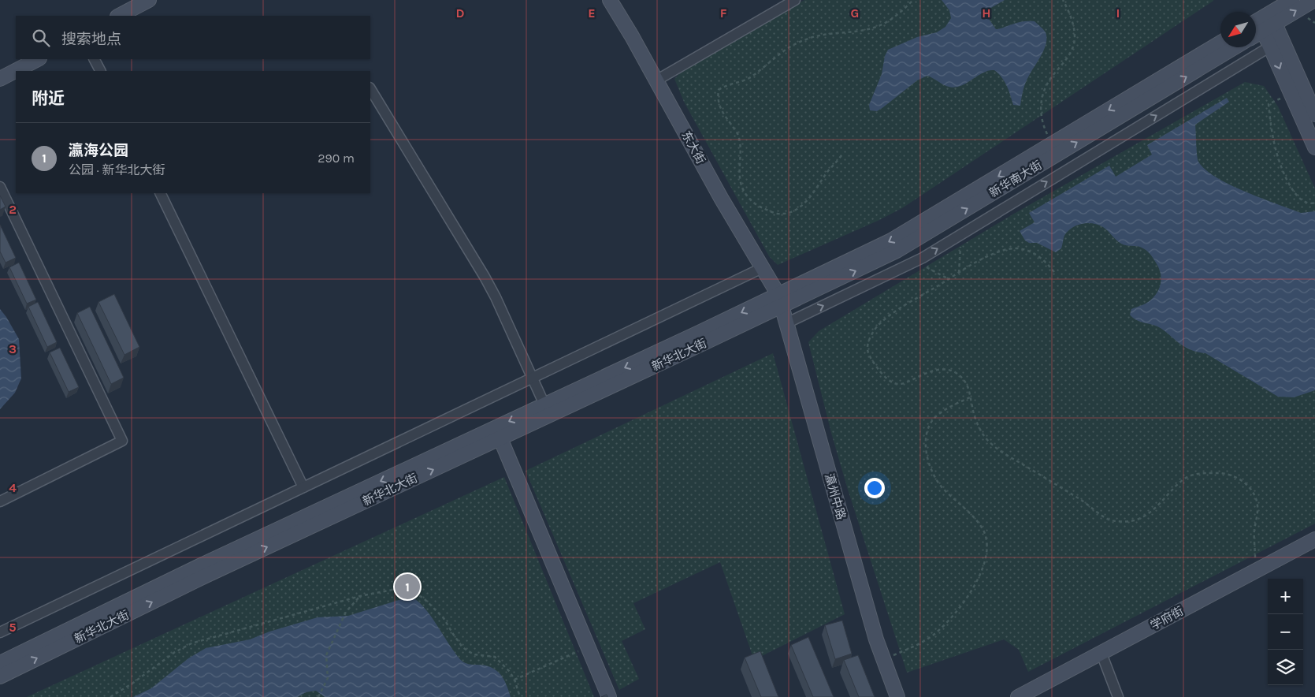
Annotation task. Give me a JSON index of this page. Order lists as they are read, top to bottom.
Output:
{
  "streets": {
    "main road": [
      "东大街",
      "新华南大街",
      "新华北大街",
      "瀛州中路",
      "学府街"
    ]
  },
  "crossings": [
    ["东大街", "新华南大街"],
    ["东大街", "新华北大街"],
    ["东大街", "瀛州中路"],
    ["新华南大街", "新华北大街"],
    ["新华南大街", "瀛州中路"],
    ["新华北大街", "瀛州中路"]
  ],
  "north": "bottom left",
  "page": {
    "search": "搜索地点",
    "heading": "附近",
    "list": [
      {
        "mark": "1",
        "name": "瀛海公园",
        "note": "公园 · 新华北大街",
        "value": "290 m"
      }
    ],
    "pins": "1",
    "map_buttons": ["+", "−"]
  },
  "grid": {
    "columns": [
      "D",
      "E",
      "F",
      "G",
      "H",
      "I"
    ],
    "rows": [
      "2",
      "3",
      "4",
      "5"
    ]
  }
}
